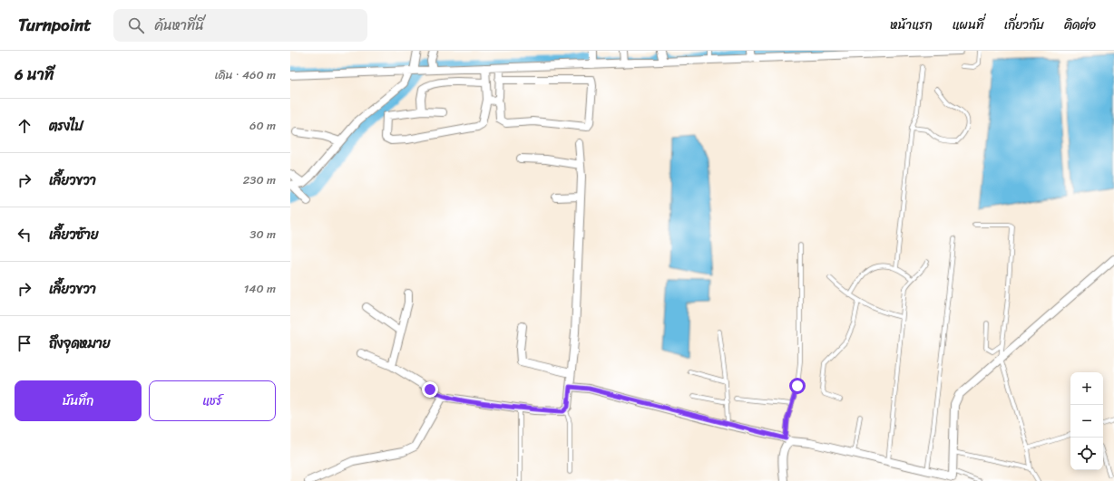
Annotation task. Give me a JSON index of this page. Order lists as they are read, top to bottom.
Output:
{
  "page": {
    "header": "Turnpoint",
    "search": "ค้นหาที่นี่",
    "nav": [
      "หน้าแรก",
      "แผนที่",
      "เกี่ยวกับ",
      "ติดต่อ"
    ],
    "heading": ["6 นาที", "เดิน · 460 m"],
    "list": [
      ["ตรงไป", "60 m"],
      ["เลี้ยวขวา", "230 m"],
      ["เลี้ยวซ้าย", "30 m"],
      ["เลี้ยวขวา", "140 m"],
      "ถึงจุดหมาย"
    ],
    "buttons": ["บันทึก", "แชร์"],
    "map_buttons": ["+", "−"]
  }
}
